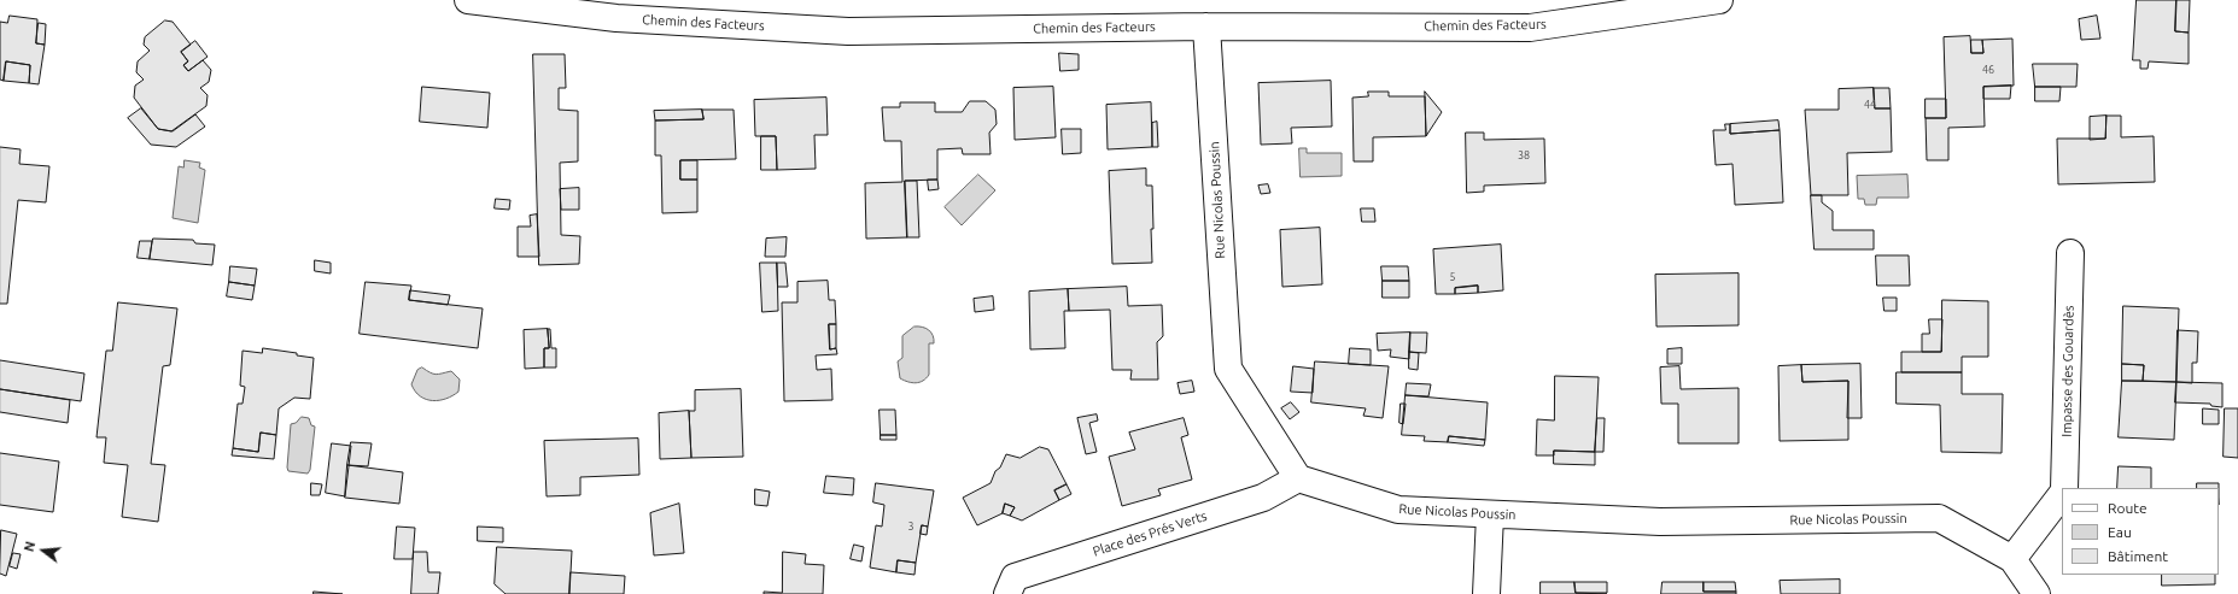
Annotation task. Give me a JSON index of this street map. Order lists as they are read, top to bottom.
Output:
{
  "streets": {
    "street": [
      "Chemin des Facteurs",
      "Rue Nicolas Poussin",
      "Impasse des Gouardès",
      "Place des Prés Verts"
    ]
  },
  "crossings": [
    ["Chemin des Facteurs", "Rue Nicolas Poussin"],
    ["Rue Nicolas Poussin", "Place des Prés Verts"]
  ],
  "house_numbers": [
    "46",
    "44",
    "38",
    "5",
    "3"
  ],
  "legend": ["Route", "Eau", "Bâtiment"],
  "north": "left"
}
